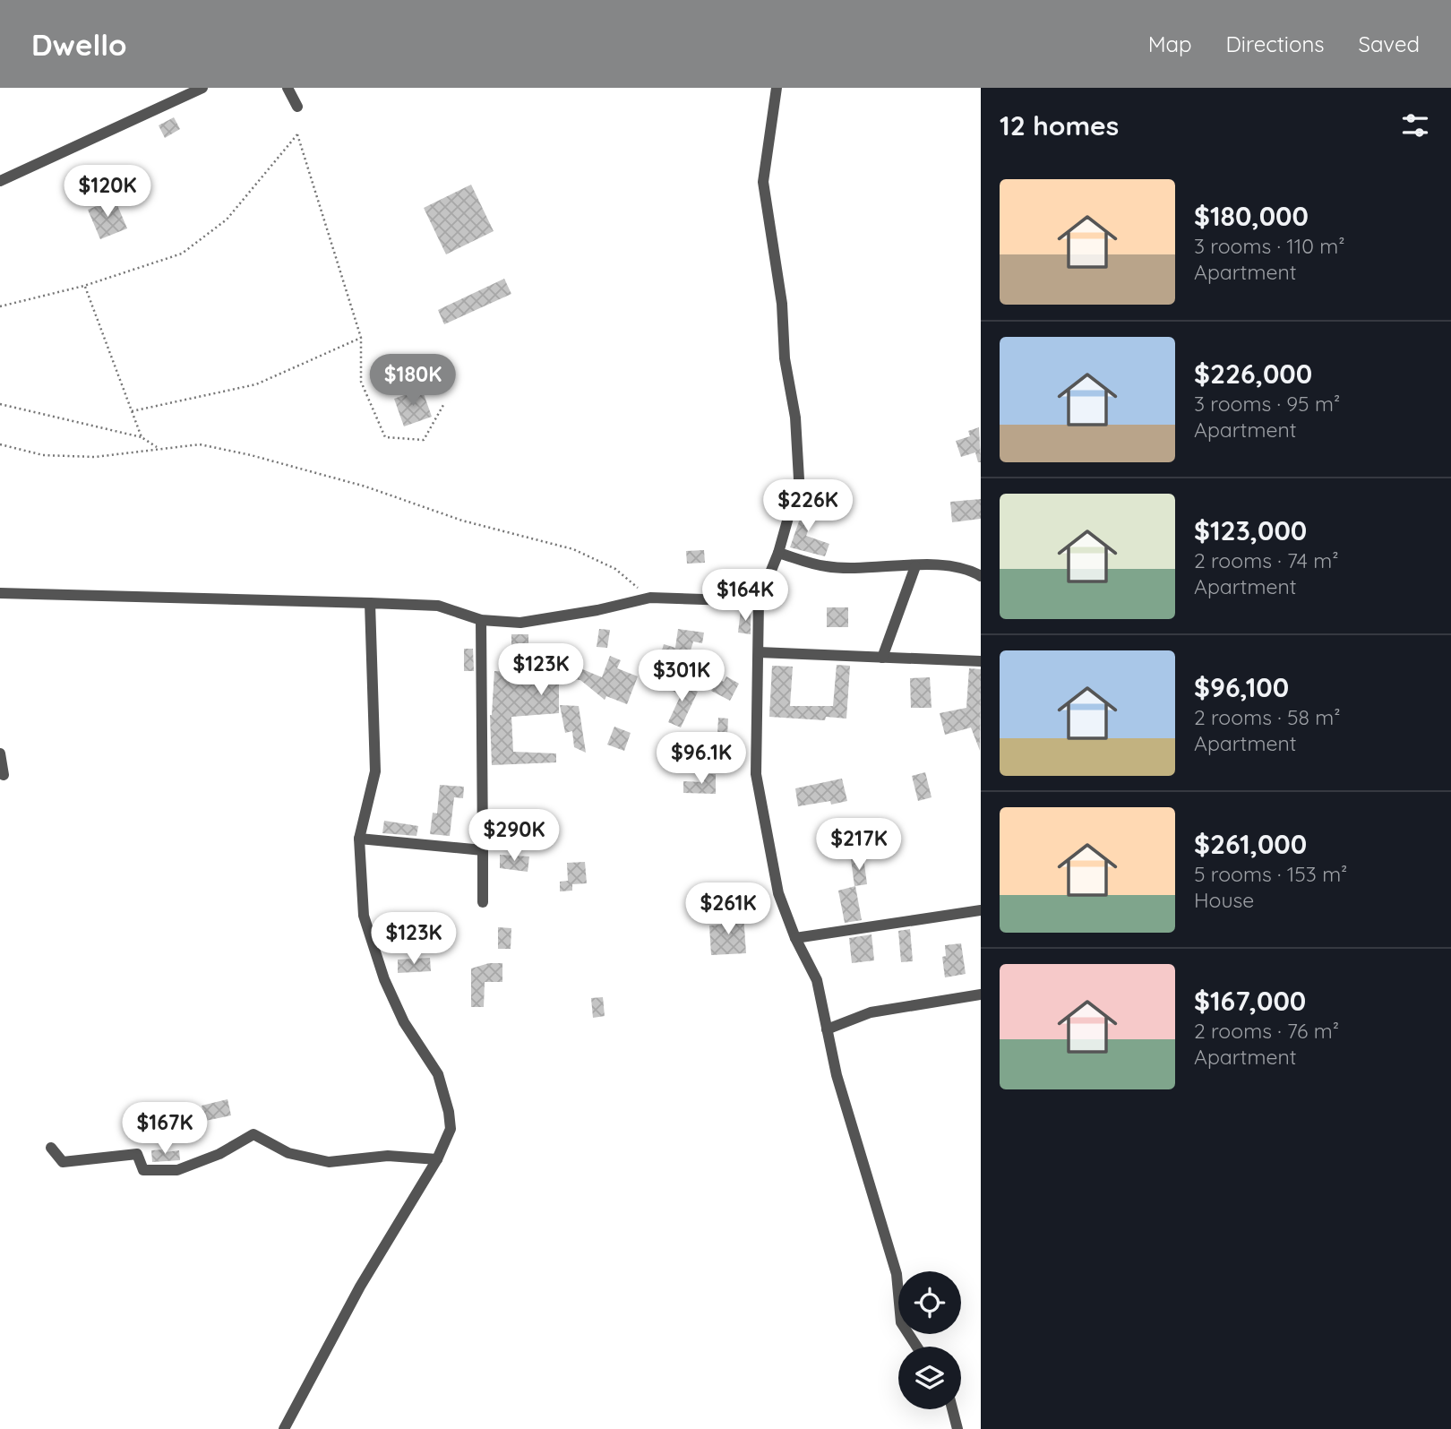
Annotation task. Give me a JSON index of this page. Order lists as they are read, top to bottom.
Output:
{
  "page": {
    "header": "Dwello",
    "nav": ["Map", "Directions", "Saved"],
    "heading": "12 homes",
    "list": [
      {
        "name": "$180,000",
        "note": "3 rooms · 110 m² · Apartment"
      },
      {
        "name": "$226,000",
        "note": "3 rooms · 95 m² · Apartment"
      },
      {
        "name": "$123,000",
        "note": "2 rooms · 74 m² · Apartment"
      },
      {
        "name": "$96,100",
        "note": "2 rooms · 58 m² · Apartment"
      },
      {
        "name": "$261,000",
        "note": "5 rooms · 153 m² · House"
      },
      {
        "name": "$167,000",
        "note": "2 rooms · 76 m² · Apartment"
      }
    ],
    "price": [
      "$120K",
      "$180K",
      "$226K",
      "$164K",
      "$123K",
      "$301K",
      "$96.1K",
      "$290K",
      "$217K",
      "$261K",
      "$123K",
      "$167K"
    ]
  }
}
